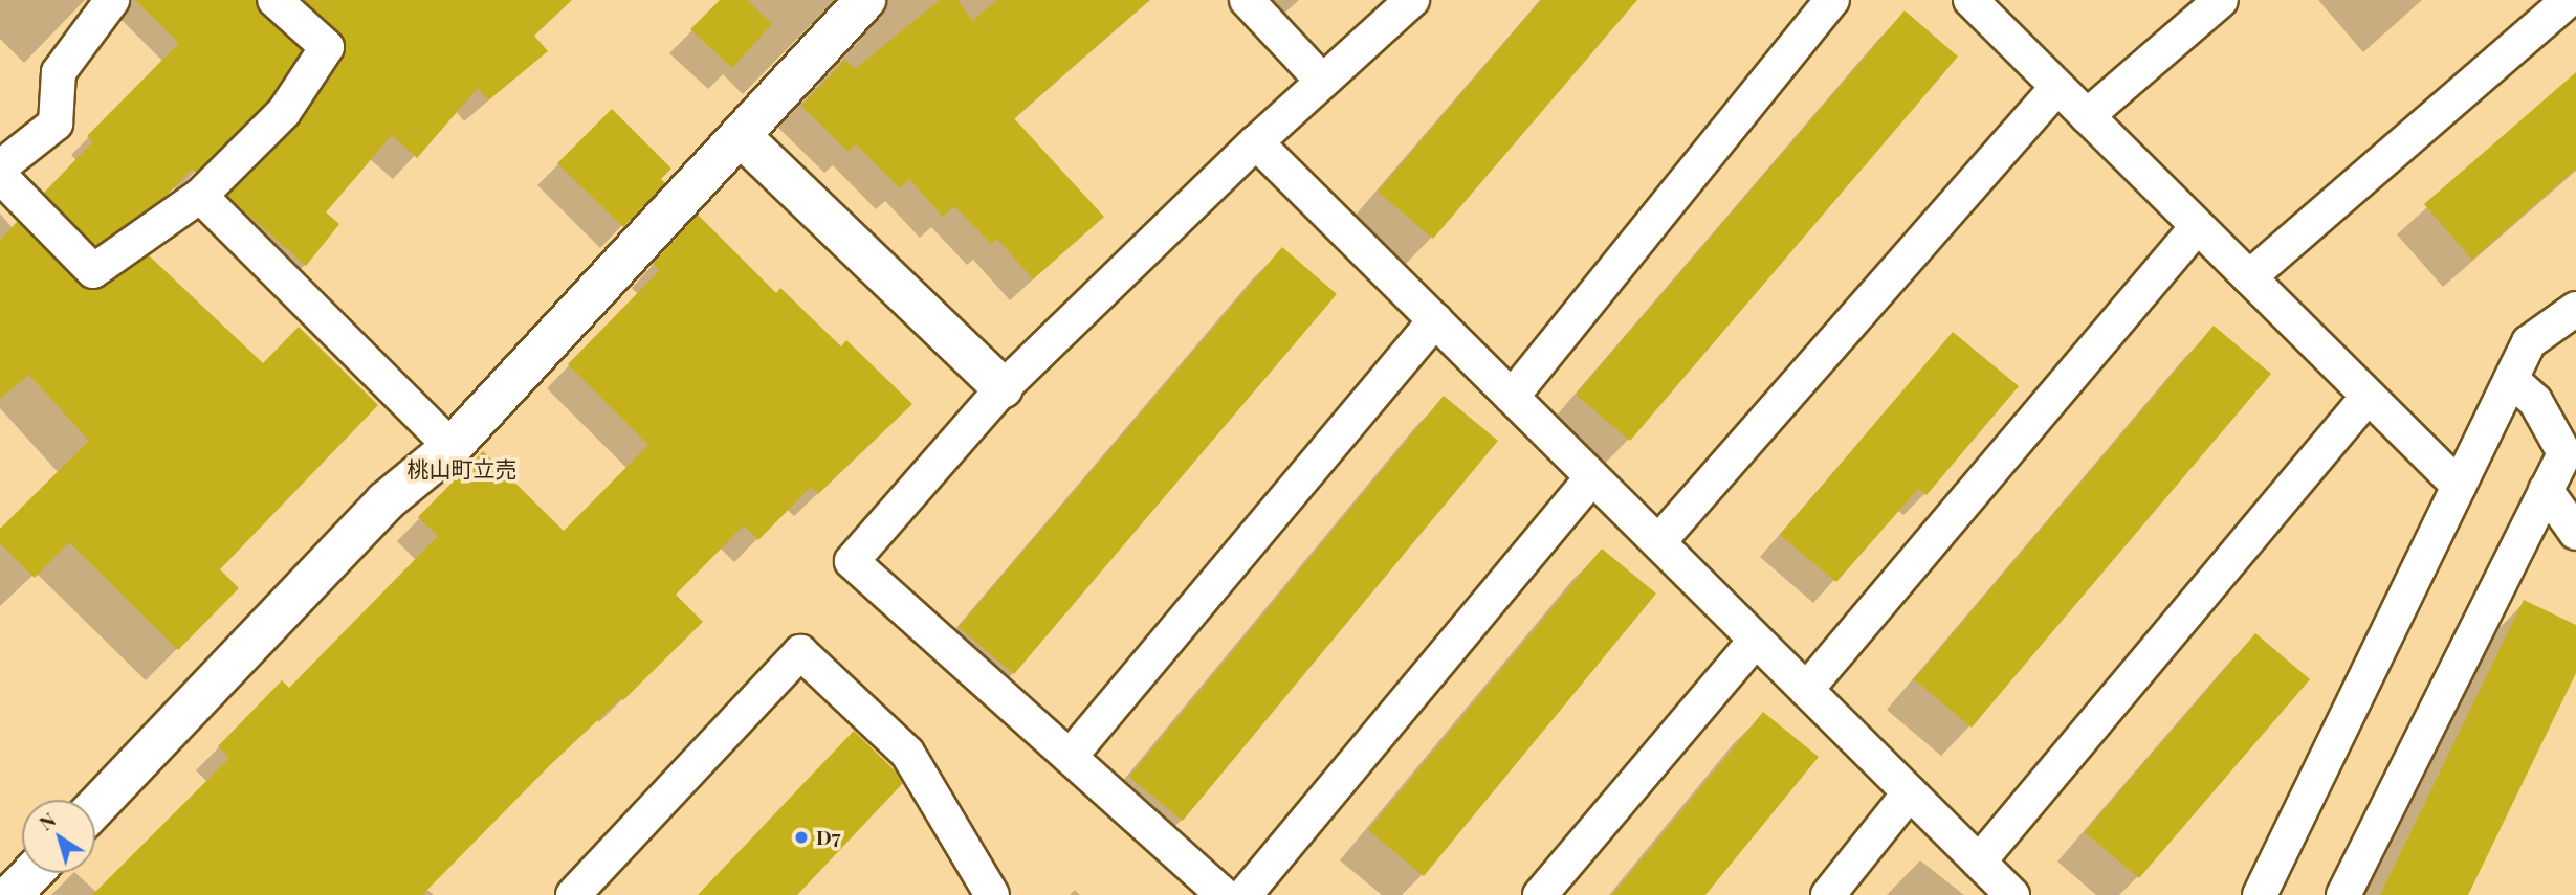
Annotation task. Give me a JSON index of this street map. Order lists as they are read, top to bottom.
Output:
{
  "districts": ["桃山町立売"],
  "places": ["D7"],
  "north": "top left"
}
